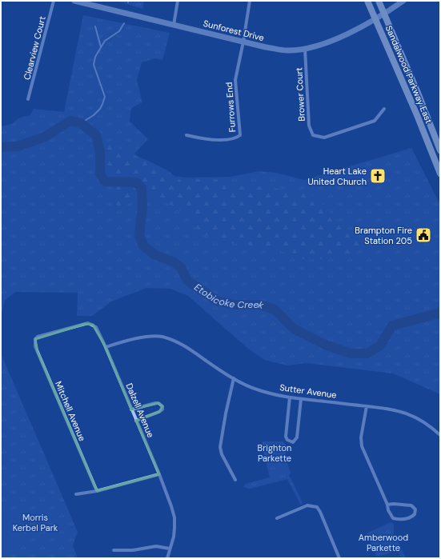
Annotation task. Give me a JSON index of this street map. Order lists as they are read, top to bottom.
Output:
{
  "streets": {
    "main road": ["Sandalwood Parkway East"],
    "street": [
      "Sunforest Drive",
      "Clearview Court",
      "Brower Court",
      "Furrows End",
      "Sutter Avenue",
      "Dalzell Avenue",
      "Mitchell Avenue"
    ]
  },
  "crossings": [
    ["Sunforest Drive", "Sandalwood Parkway East"],
    ["Sunforest Drive", "Brower Court"],
    ["Sunforest Drive", "Furrows End"],
    ["Sutter Avenue", "Dalzell Avenue"],
    ["Dalzell Avenue", "Mitchell Avenue"]
  ],
  "water": ["Etobicoke Creek"],
  "parks": ["Brighton Parkette", "Morris Kerbel Park", "Amberwood Parkette"],
  "places": {
    "church": ["Heart Lake United Church"],
    "public building": ["Brampton Fire Station 205"]
  }
}
